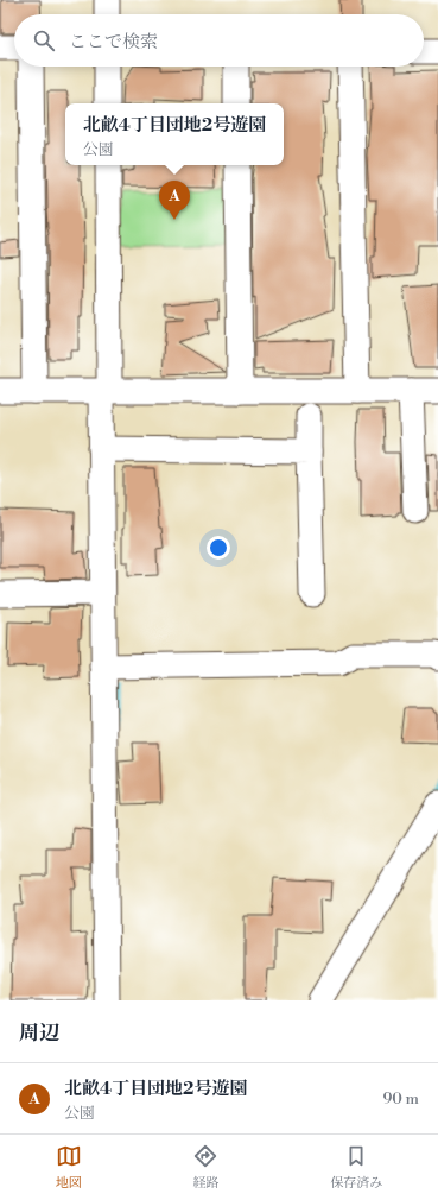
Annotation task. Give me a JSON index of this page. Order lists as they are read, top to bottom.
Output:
{
  "page": {
    "search": "ここで検索",
    "popup": ["北畝4丁目団地2号遊園", "公園"],
    "pins": "A",
    "heading": "周辺",
    "list": [
      {
        "mark": "A",
        "name": "北畝4丁目団地2号遊園",
        "note": "公園",
        "value": "90 m"
      }
    ],
    "nav": ["地図", "経路", "保存済み"]
  }
}
